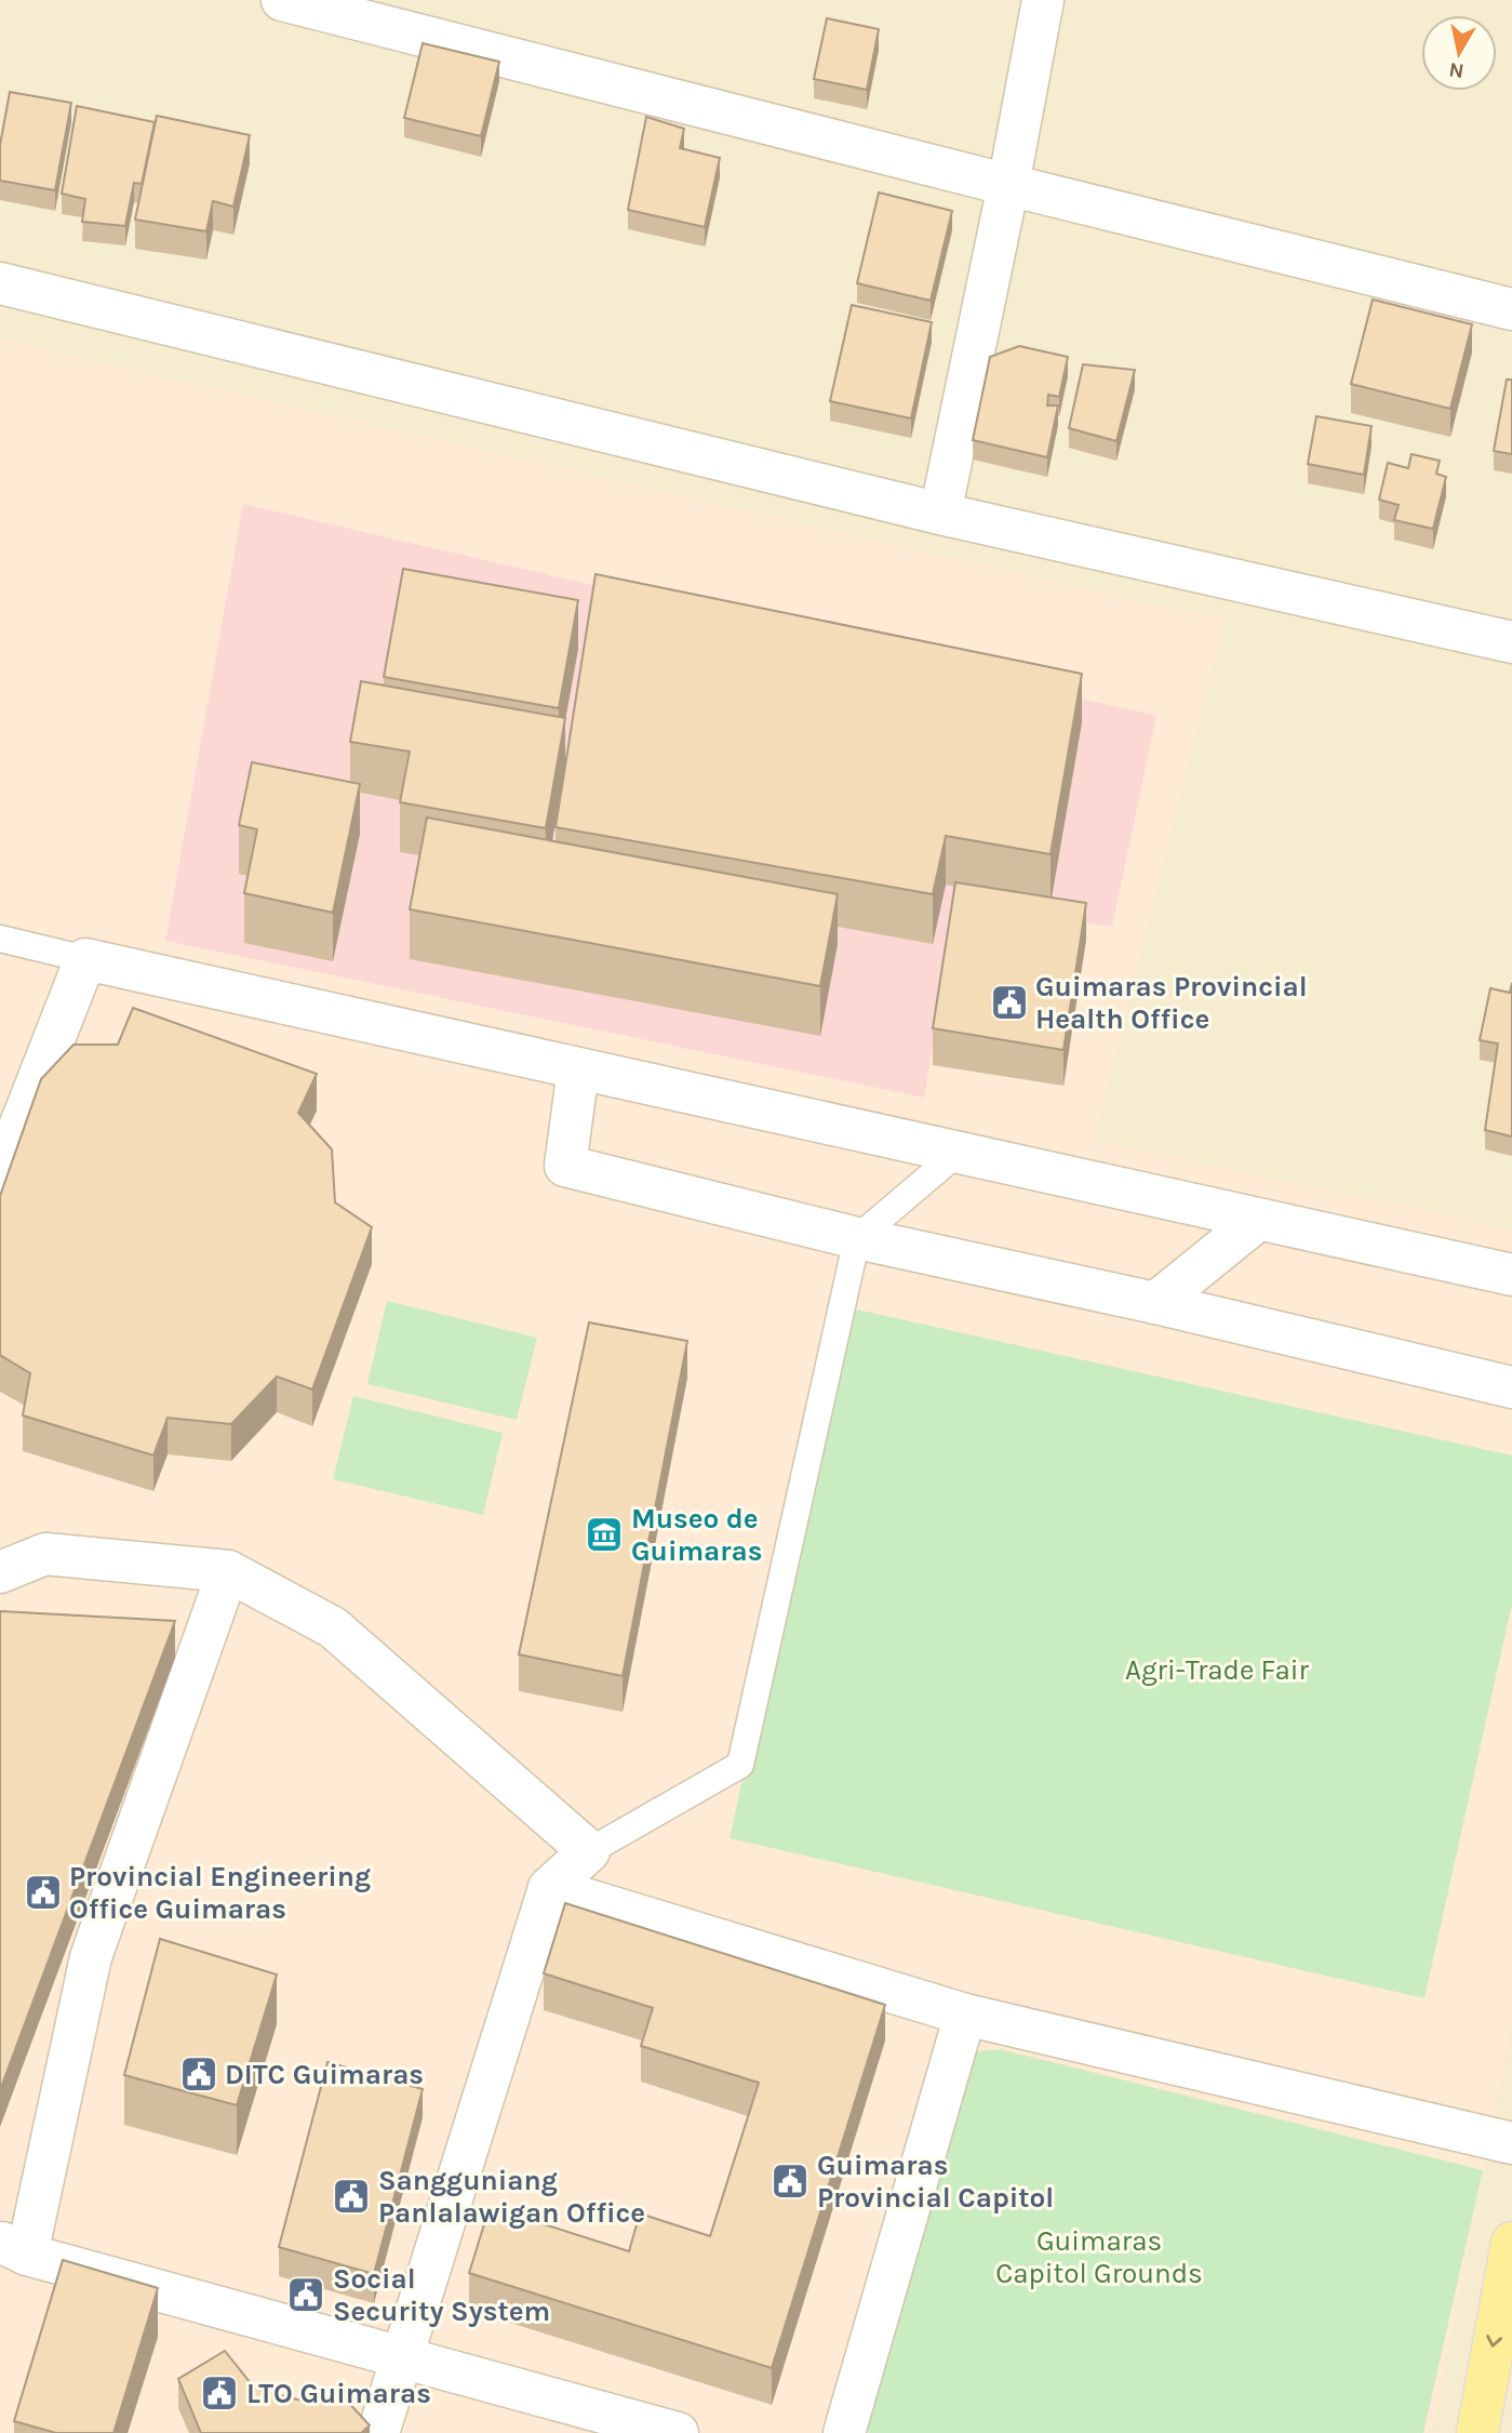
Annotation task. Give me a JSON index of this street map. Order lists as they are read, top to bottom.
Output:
{
  "parks": ["Agri-Trade Fair", "Guimaras Capitol Grounds"],
  "places": {
    "public building": [
      "Guimaras Provincial Health Office",
      "Provincial Engineering Office Guimaras",
      "DITC Guimaras",
      "Guimaras Provincial Capitol",
      "Sangguniang Panlalawigan Office",
      "Social Security System",
      "LTO Guimaras"
    ],
    "museum": ["Museo de Guimaras"]
  },
  "north": "bottom"
}
